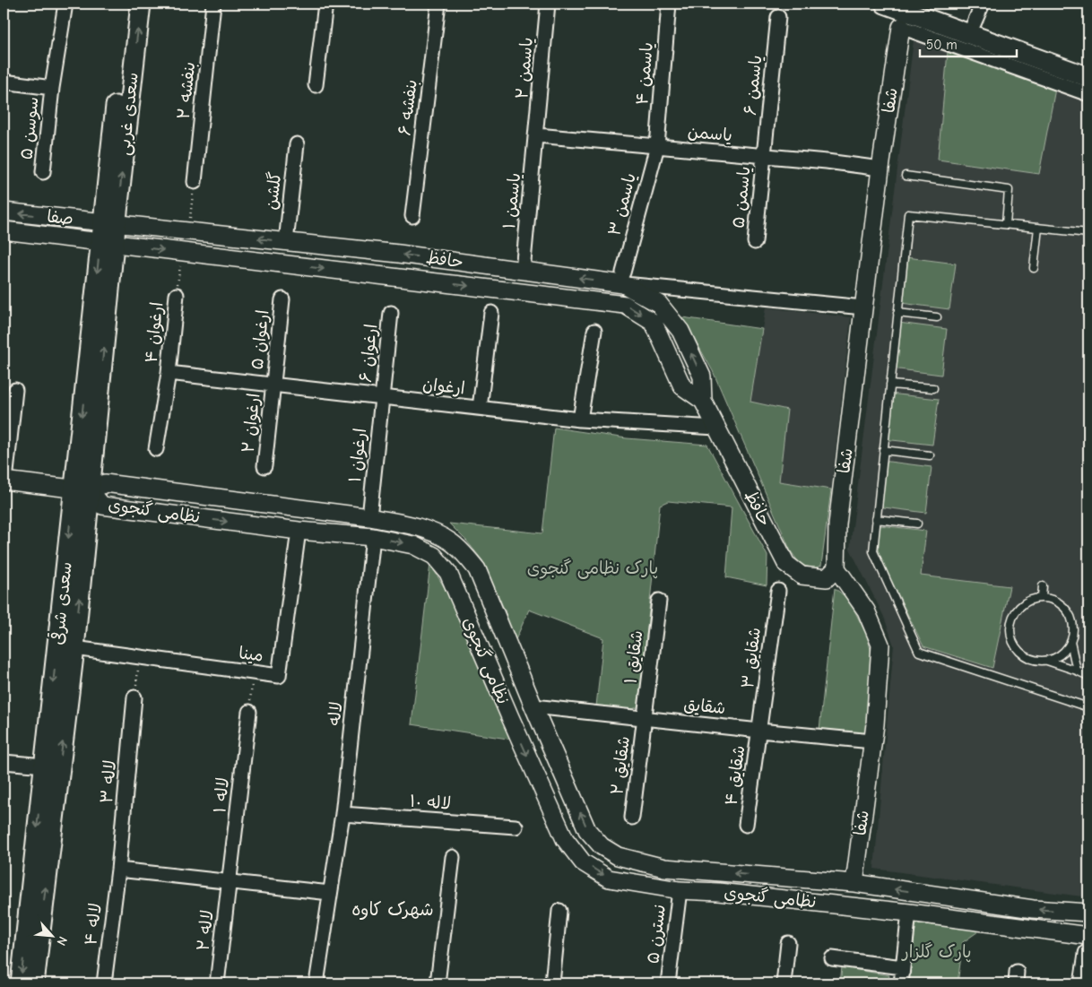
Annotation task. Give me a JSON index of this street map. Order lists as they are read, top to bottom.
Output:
{
  "streets": {
    "main road": ["سعدی غربی", "سعدی شرقی"],
    "street": [
      "یاسمن ۲",
      "یاسمن ۴",
      "یاسمن ۶",
      "بنفشه ۲",
      "شفا",
      "بنفشه ۶",
      "سوسن ۵",
      "یاسمن",
      "گلشن",
      "یاسمن ۵",
      "یاسمن ۱",
      "یاسمن ۳",
      "صفا",
      "حافظ",
      "ارغوان ۴",
      "ارغوان ۵",
      "ارغوان ۶",
      "ارغوان",
      "ارغوان ۲",
      "ارغوان ۱",
      "نظامی گنجوی",
      "مینا",
      "شقایق ۱",
      "شقایق ۳",
      "شقایق",
      "لاله",
      "شقایق ۲",
      "شقایق ۴",
      "لاله ۳",
      "لاله ۱",
      "لاله ۱۰",
      "لاله ۴",
      "لاله ۲",
      "نسترن ۵"
    ]
  },
  "crossings": [
    ["یاسمن ۲", "یاسمن"],
    ["یاسمن ۲", "یاسمن ۱"],
    ["یاسمن ۴", "یاسمن"],
    ["یاسمن ۴", "یاسمن ۳"],
    ["یاسمن ۶", "یاسمن"],
    ["یاسمن ۶", "یاسمن ۵"],
    ["شفا", "یاسمن"],
    ["شفا", "حافظ"],
    ["شفا", "نظامی گنجوی"],
    ["شفا", "شقایق"],
    ["سعدی غربی", "صفا"],
    ["سعدی غربی", "حافظ"],
    ["سعدی غربی", "سعدی شرقی"],
    ["یاسمن", "یاسمن ۵"],
    ["یاسمن", "یاسمن ۱"],
    ["یاسمن", "یاسمن ۳"],
    ["گلشن", "حافظ"],
    ["یاسمن ۱", "حافظ"],
    ["یاسمن ۳", "حافظ"],
    ["صفا", "حافظ"],
    ["صفا", "سعدی شرقی"],
    ["حافظ", "ارغوان"],
    ["حافظ", "سعدی شرقی"],
    ["ارغوان ۴", "ارغوان"],
    ["ارغوان ۵", "ارغوان"],
    ["ارغوان ۵", "ارغوان ۲"],
    ["ارغوان ۶", "ارغوان"],
    ["ارغوان ۶", "ارغوان ۱"],
    ["ارغوان", "ارغوان ۲"],
    ["ارغوان", "ارغوان ۱"],
    ["ارغوان ۱", "نظامی گنجوی"],
    ["نظامی گنجوی", "سعدی شرقی"],
    ["نظامی گنجوی", "مینا"],
    ["نظامی گنجوی", "شقایق"],
    ["نظامی گنجوی", "لاله"],
    ["نظامی گنجوی", "نسترن ۵"],
    ["سعدی شرقی", "مینا"],
    ["شقایق ۱", "شقایق"],
    ["شقایق ۱", "شقایق ۲"],
    ["شقایق ۳", "شقایق"],
    ["شقایق ۳", "شقایق ۴"],
    ["شقایق", "شقایق ۲"],
    ["شقایق", "شقایق ۴"],
    ["لاله", "لاله ۱۰"],
    ["لاله ۳", "لاله ۴"],
    ["لاله ۱", "لاله ۲"]
  ],
  "districts": ["شهرک کاوه"],
  "parks": ["پارک نظامی گنجوی", "پارک گلزار"],
  "scale_bar": "50 m",
  "north": "bottom right"
}
